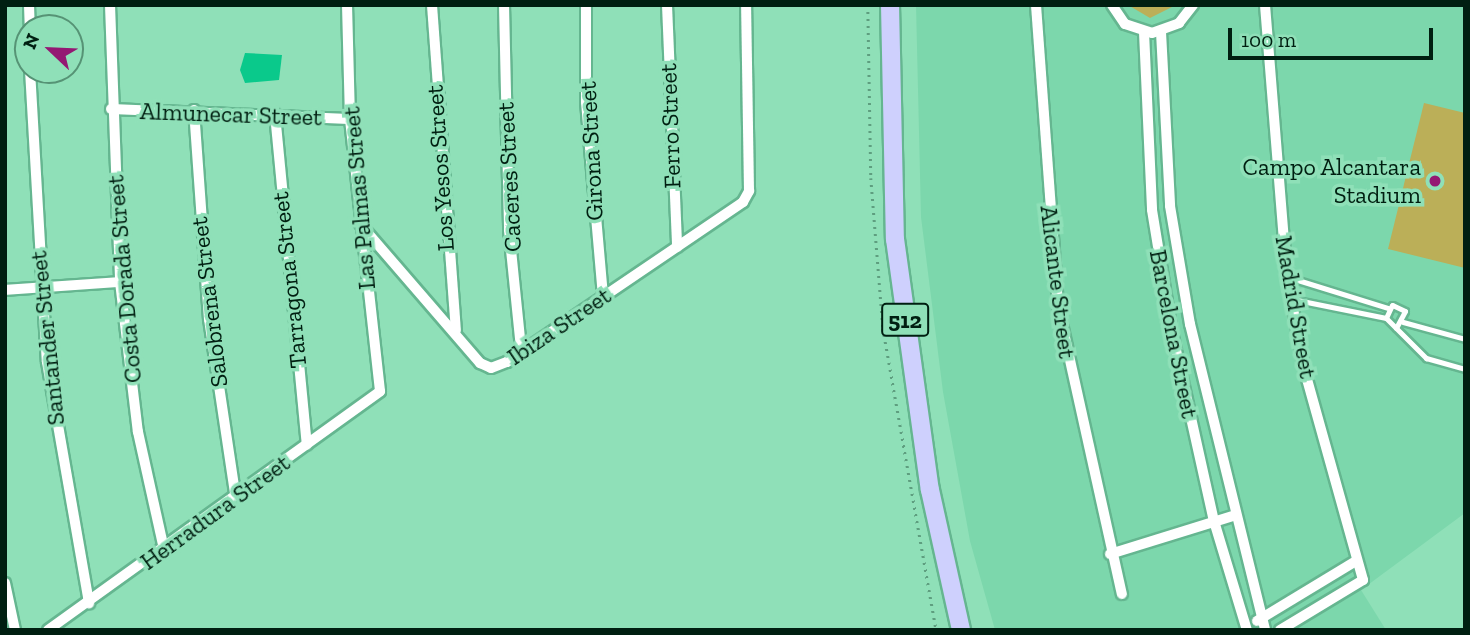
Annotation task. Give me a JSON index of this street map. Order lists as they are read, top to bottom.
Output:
{
  "streets": {
    "main road": ["512"],
    "street": [
      "Almunecar Street",
      "Ferro Street",
      "Girona Street",
      "Los Yesos Street",
      "Caceres Street",
      "Las Palmas Street",
      "Costa Dorada Street",
      "Tarragona Street",
      "Alicante Street",
      "Salobrena Street",
      "Madrid Street",
      "Ibiza Street",
      "Barcelona Street",
      "Santander Street",
      "Herradura Street"
    ]
  },
  "crossings": [
    ["Almunecar Street", "Las Palmas Street"],
    ["Almunecar Street", "Costa Dorada Street"],
    ["Almunecar Street", "Tarragona Street"],
    ["Almunecar Street", "Salobrena Street"],
    ["Ferro Street", "Ibiza Street"],
    ["Girona Street", "Ibiza Street"],
    ["Los Yesos Street", "Ibiza Street"],
    ["Caceres Street", "Ibiza Street"],
    ["Las Palmas Street", "Ibiza Street"],
    ["Las Palmas Street", "Herradura Street"],
    ["Costa Dorada Street", "Herradura Street"],
    ["Tarragona Street", "Herradura Street"],
    ["Salobrena Street", "Herradura Street"],
    ["Santander Street", "Herradura Street"]
  ],
  "places": ["Campo Alcantara Stadium"],
  "scale_bar": "100 m",
  "north": "top left"
}
